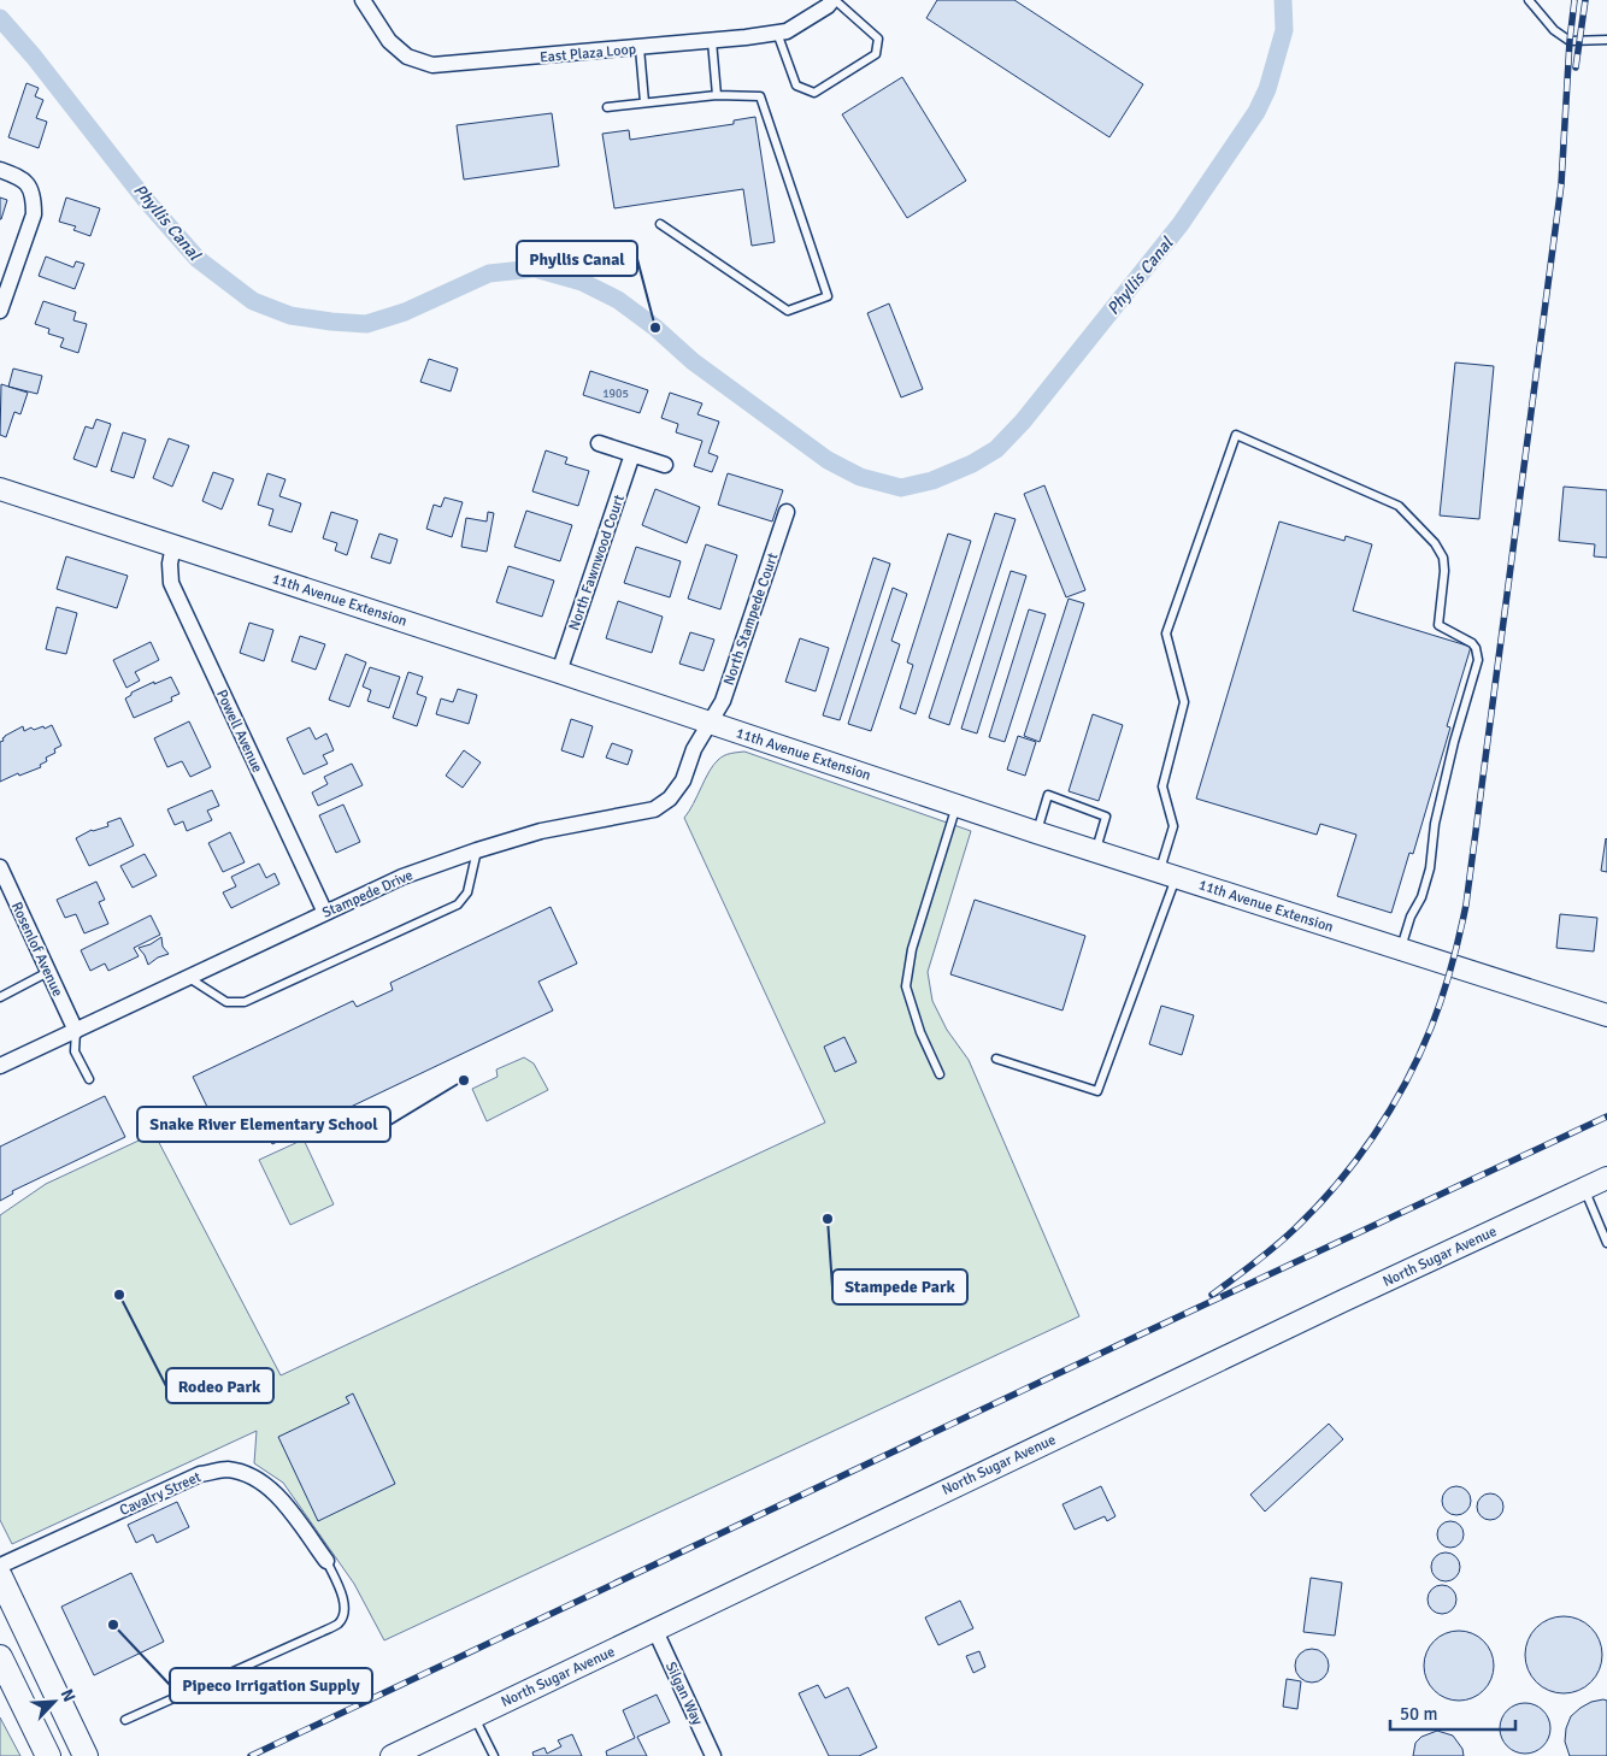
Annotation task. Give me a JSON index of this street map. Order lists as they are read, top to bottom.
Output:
{
  "streets": {
    "street": [
      "East Plaza Loop",
      "North Fawnwood Court",
      "11th Avenue Extension",
      "North Stampede Court",
      "Powell Avenue",
      "Stampede Drive",
      "Rosenlof Avenue",
      "North Sugar Avenue",
      "Cavalry Street",
      "Silgan Way"
    ]
  },
  "crossings": [
    ["North Fawnwood Court", "11th Avenue Extension"],
    ["11th Avenue Extension", "North Stampede Court"],
    ["11th Avenue Extension", "Powell Avenue"],
    ["11th Avenue Extension", "Stampede Drive"],
    ["North Stampede Court", "Stampede Drive"],
    ["Powell Avenue", "Stampede Drive"],
    ["Stampede Drive", "Rosenlof Avenue"],
    ["North Sugar Avenue", "Silgan Way"]
  ],
  "water": ["Phyllis Canal"],
  "places": [
    "Phyllis Canal",
    "Snake River Elementary School",
    "Stampede Park",
    "Rodeo Park",
    "Pipeco Irrigation Supply"
  ],
  "house_numbers": ["1905"],
  "scale_bar": "50 m",
  "north": "top right"
}
